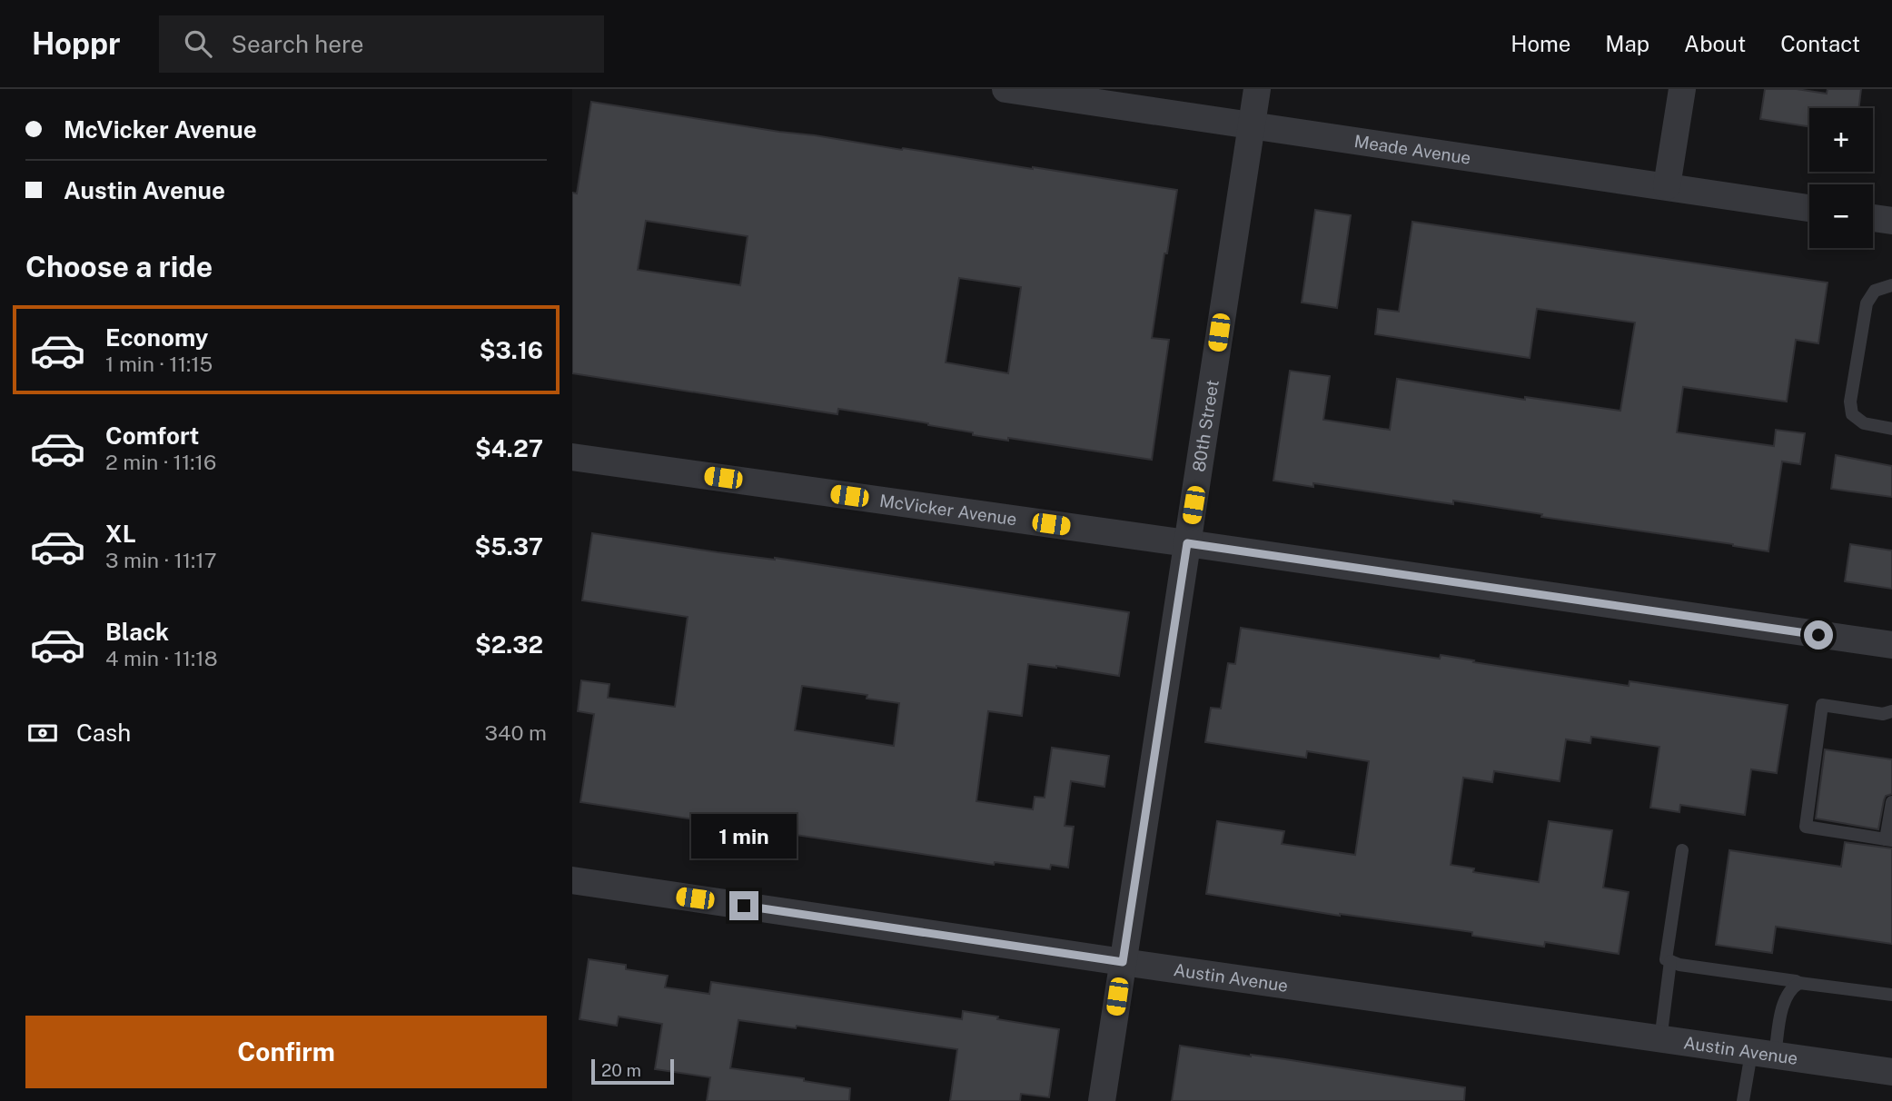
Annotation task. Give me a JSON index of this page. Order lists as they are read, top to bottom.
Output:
{
  "streets": {
    "street": [
      "Meade Avenue",
      "80th Street",
      "McVicker Avenue",
      "Austin Avenue"
    ]
  },
  "crossings": [
    ["Meade Avenue", "80th Street"],
    ["80th Street", "McVicker Avenue"],
    ["80th Street", "Austin Avenue"]
  ],
  "scale_bar": "20 m",
  "page": {
    "header": "Hoppr",
    "search": "Search here",
    "nav": [
      "Home",
      "Map",
      "About",
      "Contact"
    ],
    "banner": ["McVicker Avenue", "Austin Avenue"],
    "map_buttons": ["+", "−"],
    "heading": "Choose a ride",
    "list": [
      {
        "name": "Economy",
        "note": "1 min · 11:15",
        "value": "$3.16"
      },
      {
        "name": "Comfort",
        "note": "2 min · 11:16",
        "value": "$4.27"
      },
      {
        "name": "XL",
        "note": "3 min · 11:17",
        "value": "$5.37"
      },
      {
        "name": "Black",
        "note": "4 min · 11:18",
        "value": "$2.32"
      }
    ],
    "pay": ["Cash", "340 m"],
    "bubble": "1 min",
    "buttons": "Confirm",
    "scale": "20 m"
  }
}
